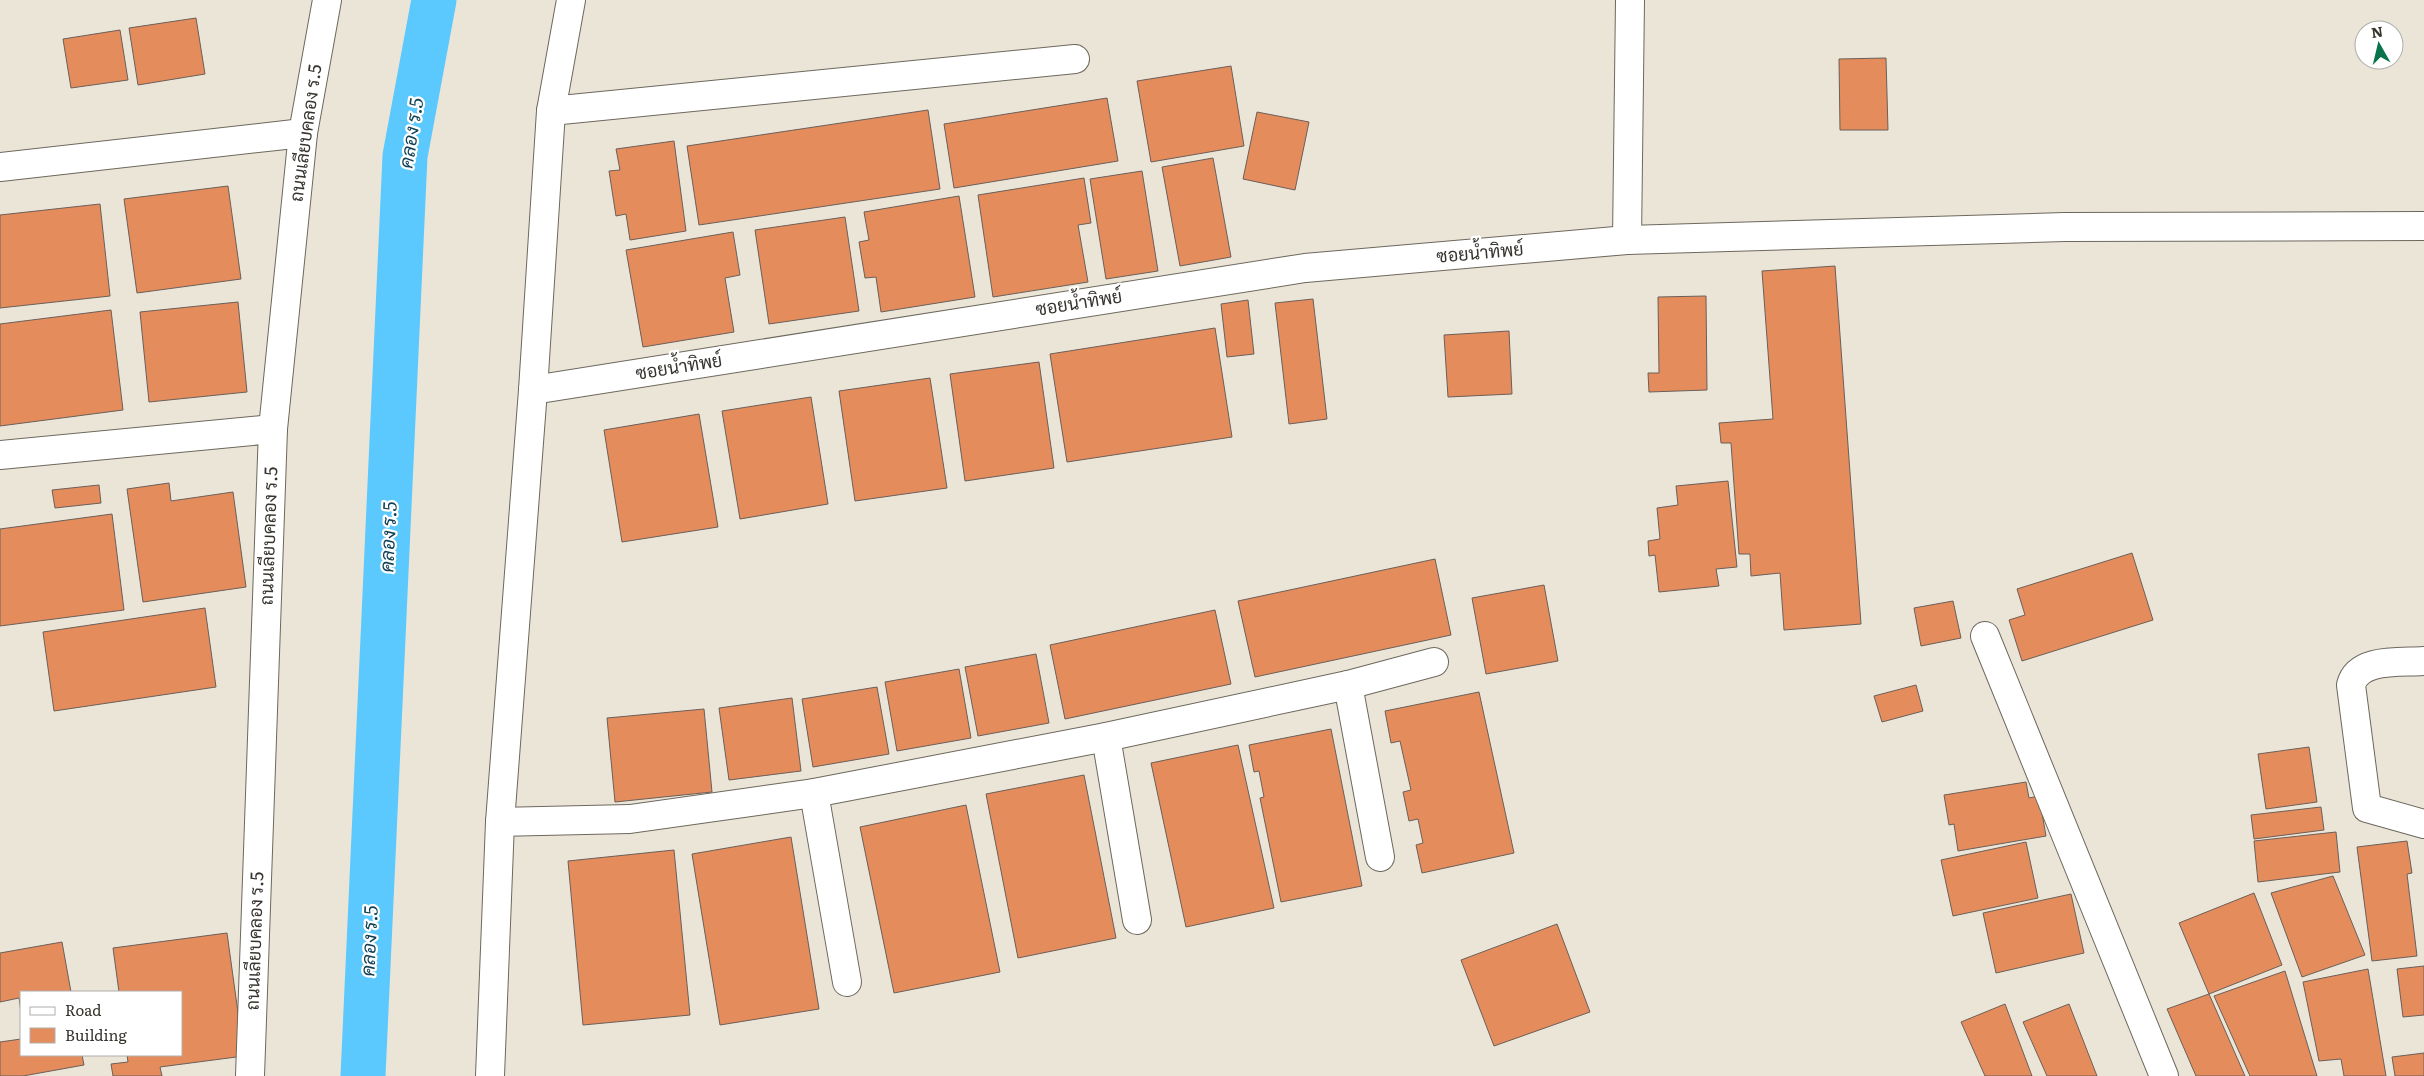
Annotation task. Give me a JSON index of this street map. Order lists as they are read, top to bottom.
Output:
{
  "streets": {
    "street": ["ถนนเลียบคลอง ร.5", "ซอยน้ำทิพย์"]
  },
  "water": ["คลอง ร.5"],
  "legend": ["Road", "Building"],
  "north": "top"
}
